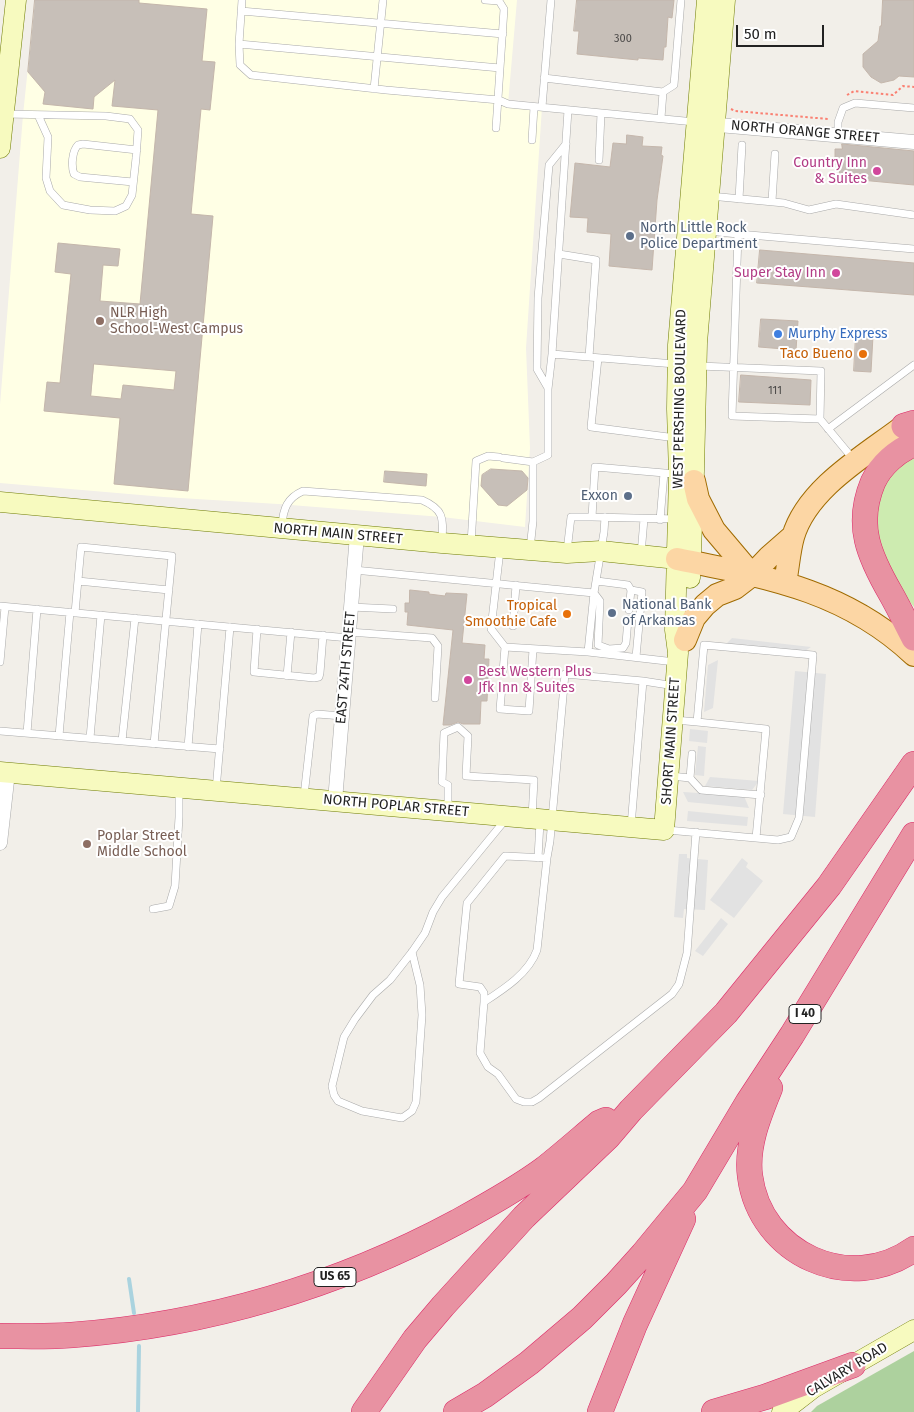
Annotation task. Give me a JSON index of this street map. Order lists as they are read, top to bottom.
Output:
{
  "streets": {
    "highway": ["I 40", "US 65"],
    "main road": [
      "WEST PERSHING BOULEVARD",
      "NORTH MAIN STREET",
      "SHORT MAIN STREET",
      "NORTH POPLAR STREET",
      "CALVARY ROAD"
    ],
    "street": ["NORTH ORANGE STREET", "EAST 24TH STREET"]
  },
  "crossings": [
    ["NORTH ORANGE STREET", "WEST PERSHING BOULEVARD"],
    ["WEST PERSHING BOULEVARD", "NORTH MAIN STREET"],
    ["WEST PERSHING BOULEVARD", "SHORT MAIN STREET"],
    ["NORTH MAIN STREET", "EAST 24TH STREET"],
    ["NORTH MAIN STREET", "SHORT MAIN STREET"],
    ["EAST 24TH STREET", "NORTH POPLAR STREET"],
    ["SHORT MAIN STREET", "NORTH POPLAR STREET"]
  ],
  "places": [
    "Country Inn & Suites",
    "North Little Rock Police Department",
    "Super Stay Inn",
    "NLR High School-West Campus",
    "Murphy Express",
    "Taco Bueno",
    "Exxon",
    "National Bank of Arkansas",
    "Tropical Smoothie Cafe",
    "Best Western Plus Jfk Inn & Suites",
    "Poplar Street Middle School"
  ],
  "house_numbers": ["300", "111"],
  "scale_bar": "50 m"
}
